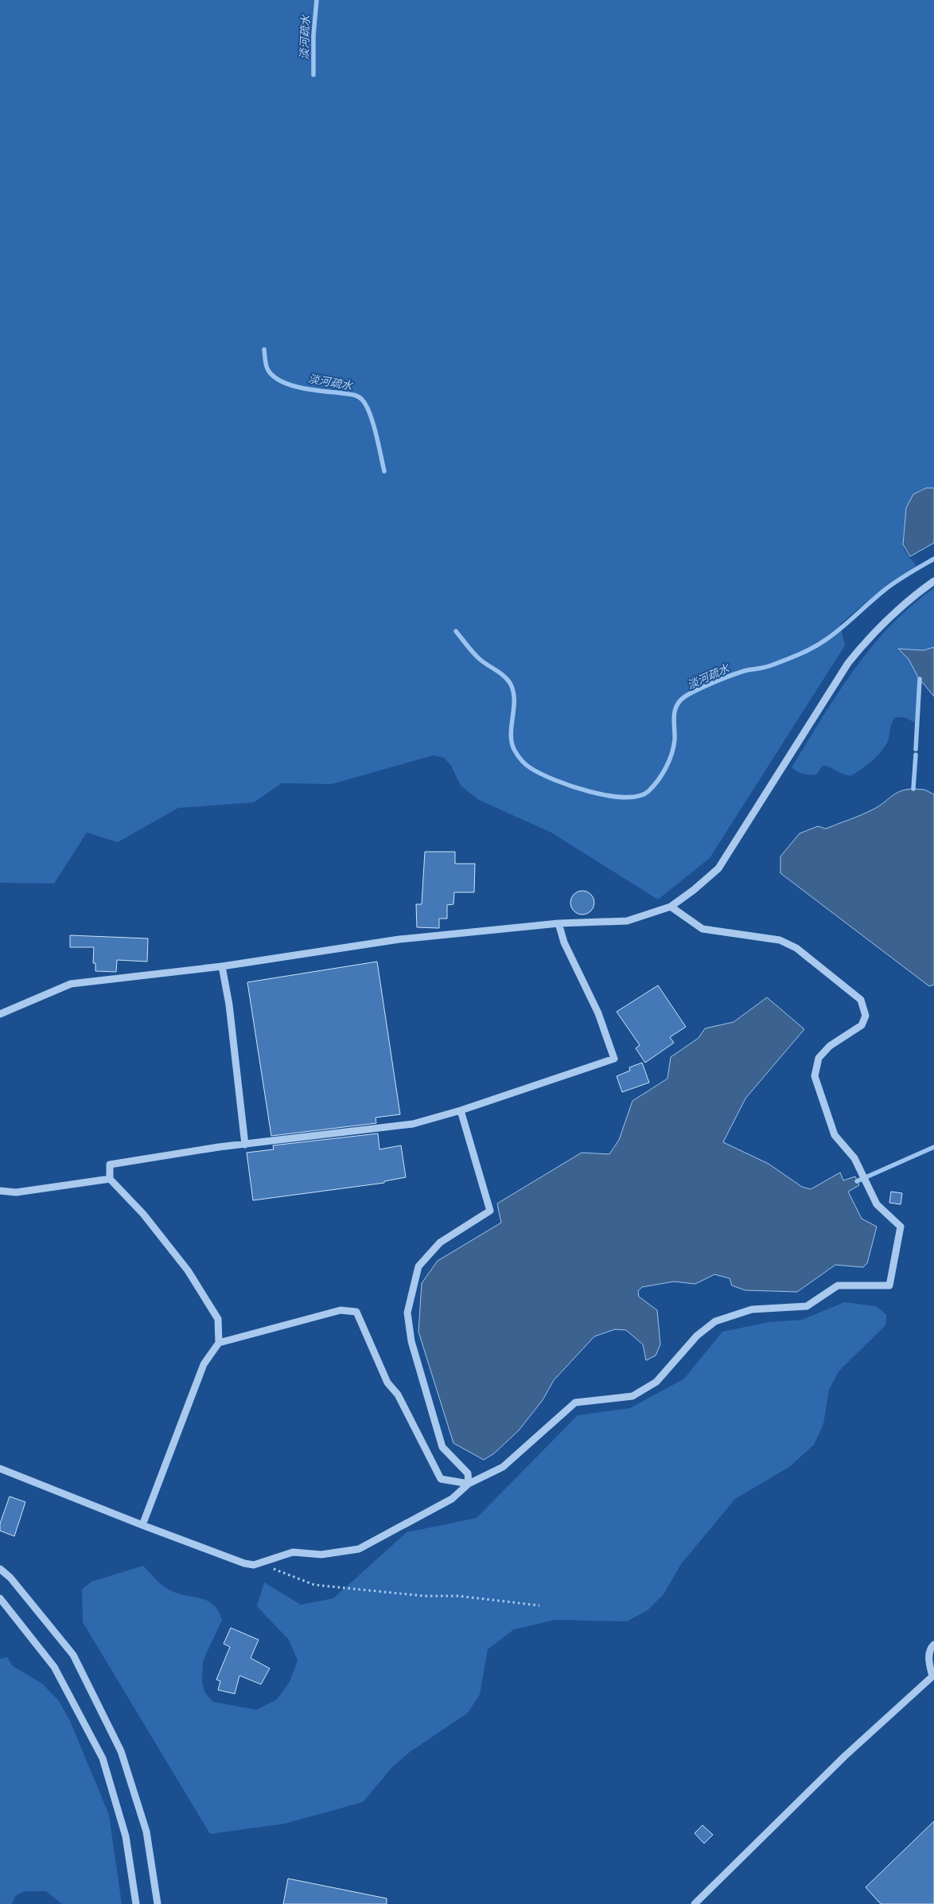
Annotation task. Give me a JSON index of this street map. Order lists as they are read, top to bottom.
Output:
{
  "water": ["淡河疏水"]
}
